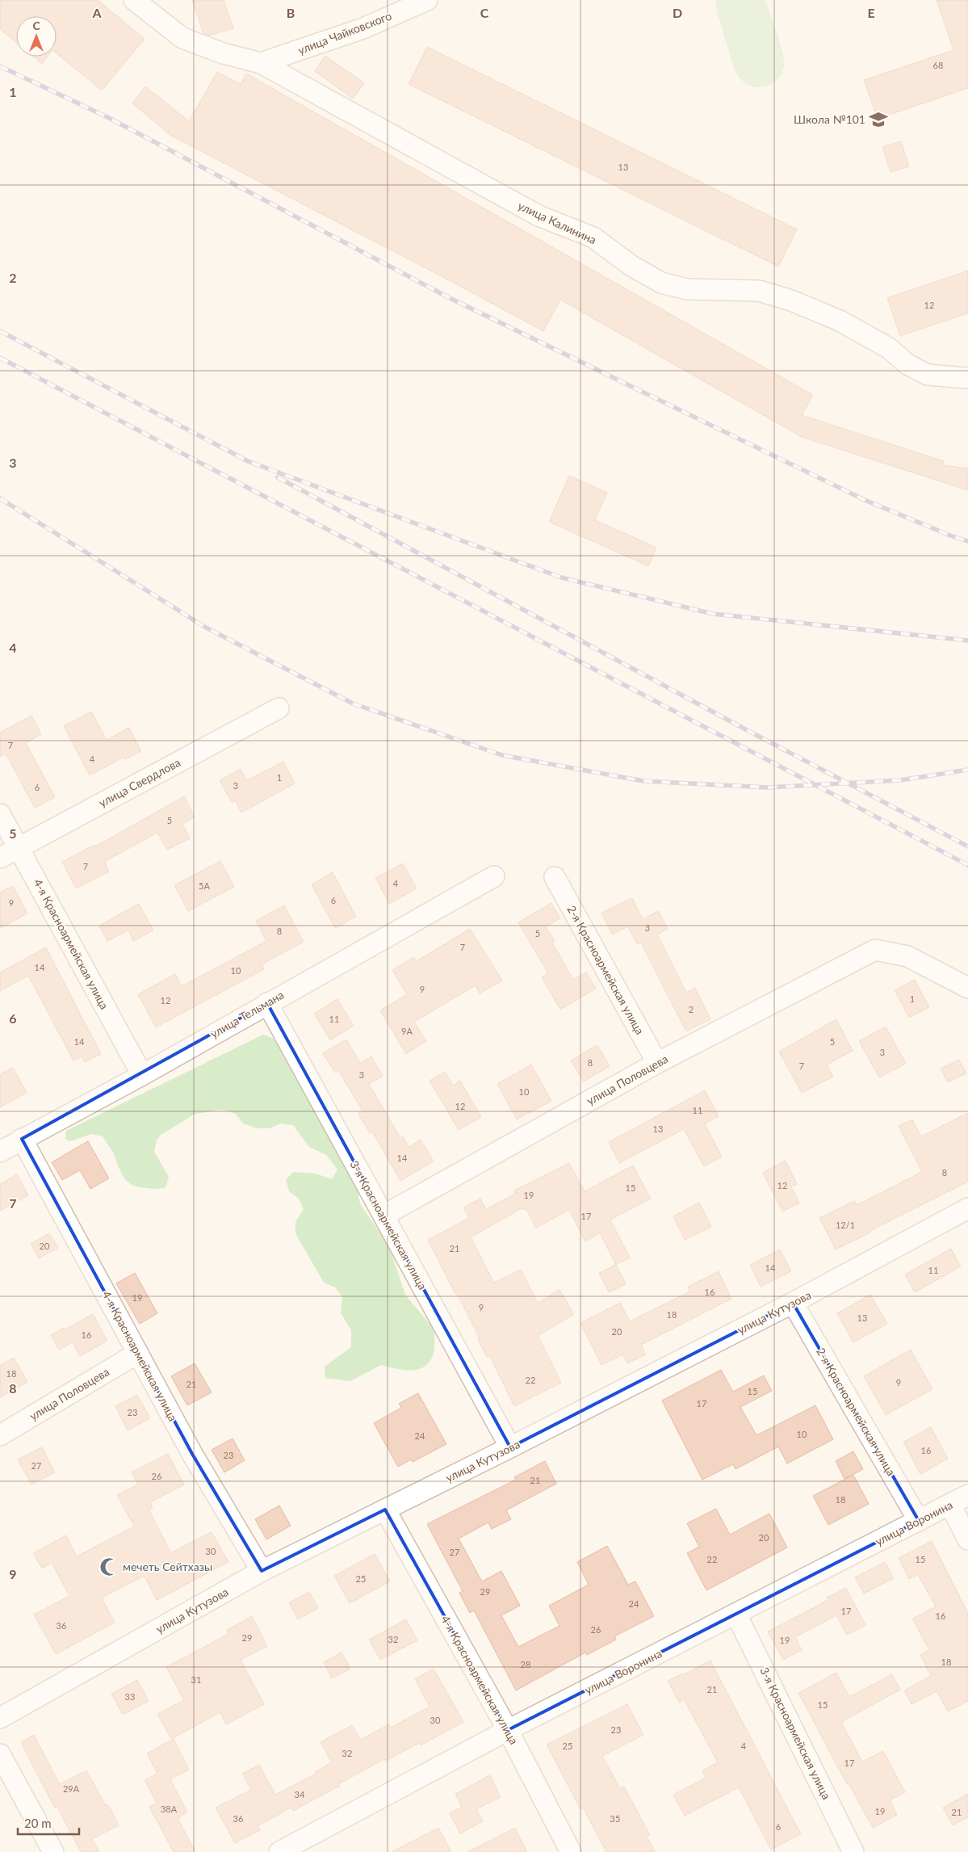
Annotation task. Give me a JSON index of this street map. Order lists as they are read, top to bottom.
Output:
{
  "streets": {
    "street": [
      "улица Чайковского",
      "улица Калинина",
      "улица Свердлова",
      "4-я Красноармейская улица",
      "2-я Красноармейская улица",
      "улица Тельмана",
      "улица Половцева",
      "3-я Красноармейская улица",
      "улица Кутузова",
      "улица Воронина"
    ]
  },
  "crossings": [
    ["улица Чайковского", "улица Калинина"],
    ["улица Свердлова", "4-я Красноармейская улица"],
    ["4-я Красноармейская улица", "улица Тельмана"],
    ["4-я Красноармейская улица", "улица Половцева"],
    ["4-я Красноармейская улица", "улица Кутузова"],
    ["4-я Красноармейская улица", "улица Воронина"],
    ["2-я Красноармейская улица", "улица Половцева"],
    ["2-я Красноармейская улица", "улица Кутузова"],
    ["2-я Красноармейская улица", "улица Воронина"],
    ["улица Тельмана", "3-я Красноармейская улица"],
    ["улица Половцева", "3-я Красноармейская улица"],
    ["3-я Красноармейская улица", "улица Кутузова"],
    ["3-я Красноармейская улица", "улица Воронина"]
  ],
  "places": {
    "school or university": ["Школа №101"],
    "mosque": ["мечеть Сейтхазы"]
  },
  "house_numbers": [
    "68",
    "13",
    "12",
    "7",
    "4",
    "1",
    "3",
    "6",
    "5",
    "7",
    "4",
    "5А",
    "6",
    "9",
    "3",
    "8",
    "5",
    "7",
    "14",
    "10",
    "9",
    "1",
    "12",
    "2",
    "11",
    "9А",
    "14",
    "5",
    "3",
    "8",
    "7",
    "3",
    "10",
    "12",
    "11",
    "13",
    "14",
    "8",
    "12",
    "15",
    "19",
    "17",
    "12/1",
    "20",
    "21",
    "14",
    "11",
    "16",
    "19",
    "9",
    "18",
    "13",
    "20",
    "16",
    "18",
    "22",
    "9",
    "21",
    "15",
    "17",
    "23",
    "10",
    "24",
    "16",
    "23",
    "27",
    "26",
    "21",
    "18",
    "20",
    "30",
    "27",
    "22",
    "15",
    "25",
    "29",
    "24",
    "17",
    "16",
    "36",
    "26",
    "29",
    "32",
    "19",
    "18",
    "28",
    "31",
    "21",
    "33",
    "15",
    "30",
    "23",
    "25",
    "4",
    "32",
    "17",
    "29А",
    "34",
    "38А",
    "19",
    "21",
    "36",
    "35",
    "6"
  ],
  "scale_bar": "20 m",
  "north": "top",
  "grid": {
    "columns": [
      "A",
      "B",
      "C",
      "D",
      "E"
    ],
    "rows": [
      "1",
      "2",
      "3",
      "4",
      "5",
      "6",
      "7",
      "8",
      "9"
    ]
  }
}
